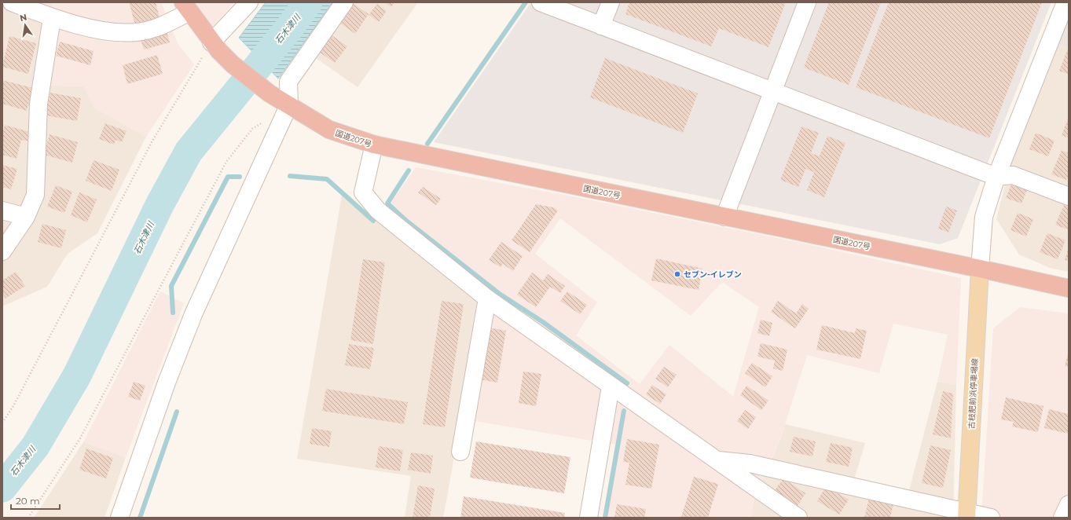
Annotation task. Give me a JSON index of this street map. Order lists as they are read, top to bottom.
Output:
{
  "streets": {
    "highway": ["国道207号"],
    "main road": ["古枝肥前浜停車場線"]
  },
  "crossings": [
    ["国道207号", "古枝肥前浜停車場線"]
  ],
  "water": ["石木津川"],
  "places": ["セブン-イレブン"],
  "scale_bar": "20 m",
  "north": "top"
}
